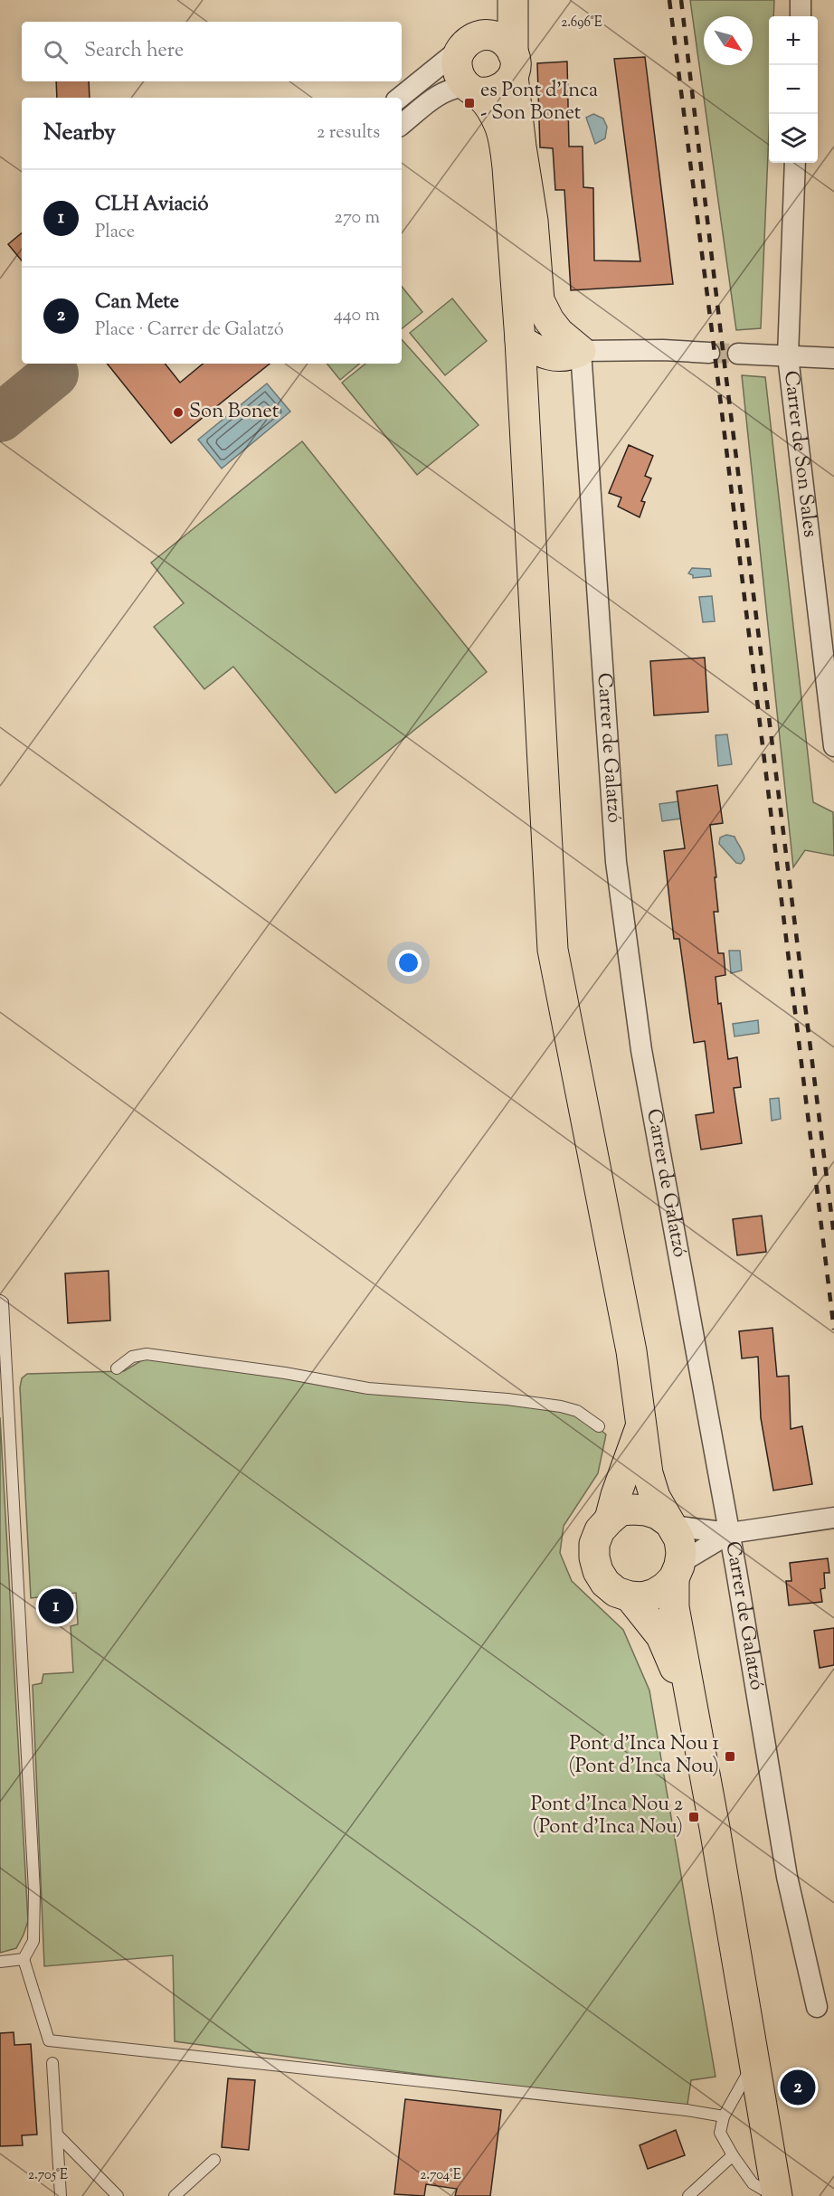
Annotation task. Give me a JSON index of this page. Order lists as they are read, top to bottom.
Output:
{
  "streets": {
    "street": ["Carrer de Son Sales", "Carrer de Galatzó"]
  },
  "places": {
    "transit": ["es Pont d'Inca - Son Bonet", "Pont d'Inca Nou 1 (Pont d'Inca Nou)", "Pont d'Inca Nou 2 (Pont d'Inca Nou)"],
    "other": ["Son Bonet"]
  },
  "north": "bottom right",
  "page": {
    "map_buttons": ["+", "−"],
    "search": "Search here",
    "heading": ["Nearby", "2 results"],
    "list": [
      {
        "mark": "1",
        "name": "CLH Aviació",
        "note": "Place",
        "value": "270 m"
      },
      {
        "mark": "2",
        "name": "Can Mete",
        "note": "Place · Carrer de Galatzó",
        "value": "440 m"
      }
    ],
    "pins": ["1", "2"]
  },
  "coordinates": ["2.696°E", "2.705°E", "2.704°E"]
}
